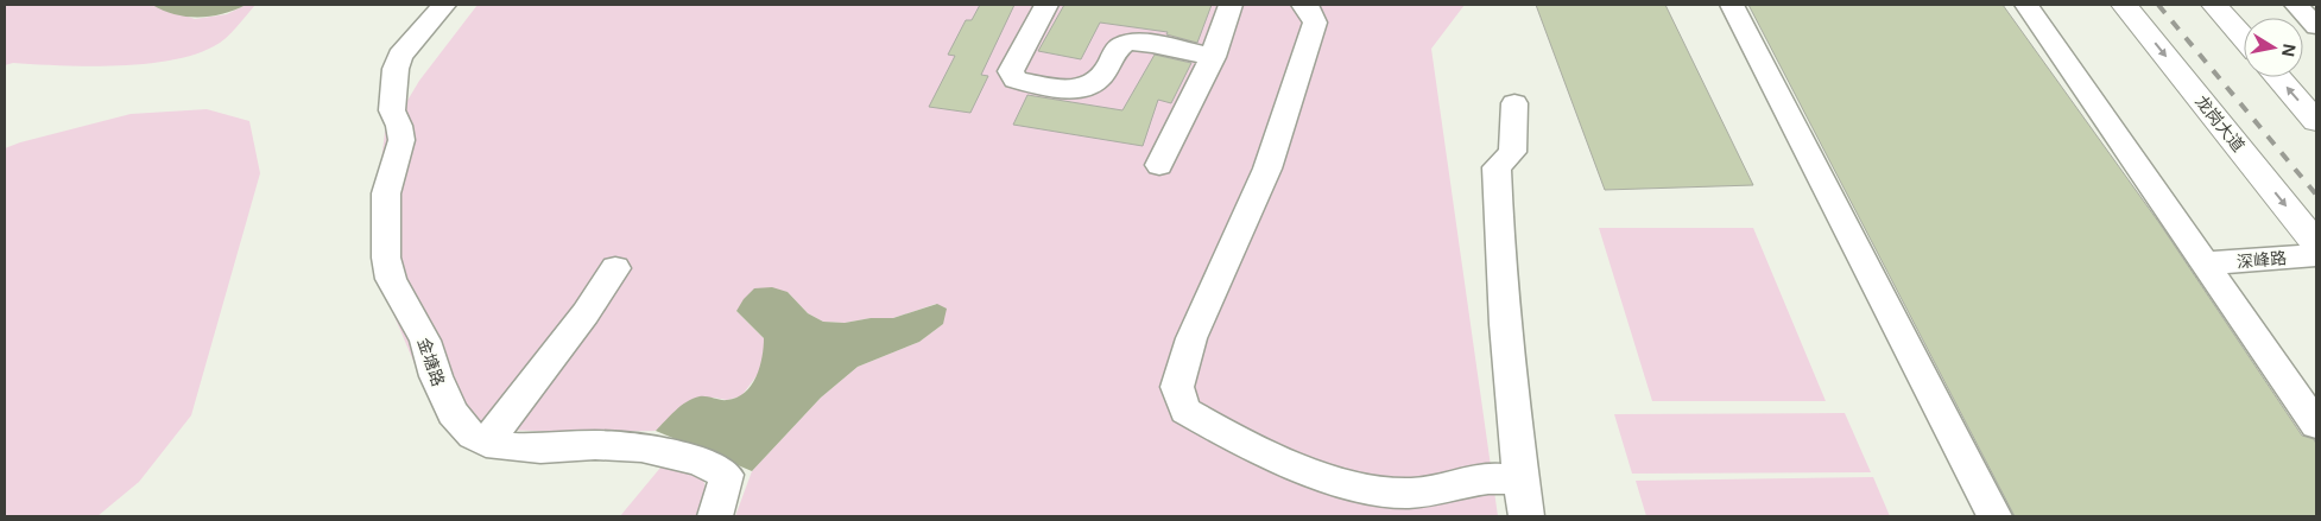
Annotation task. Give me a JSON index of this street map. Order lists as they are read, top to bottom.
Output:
{
  "streets": {
    "highway": ["龙岗大道"],
    "street": ["深峰路", "金塘路"]
  },
  "north": "right"
}
